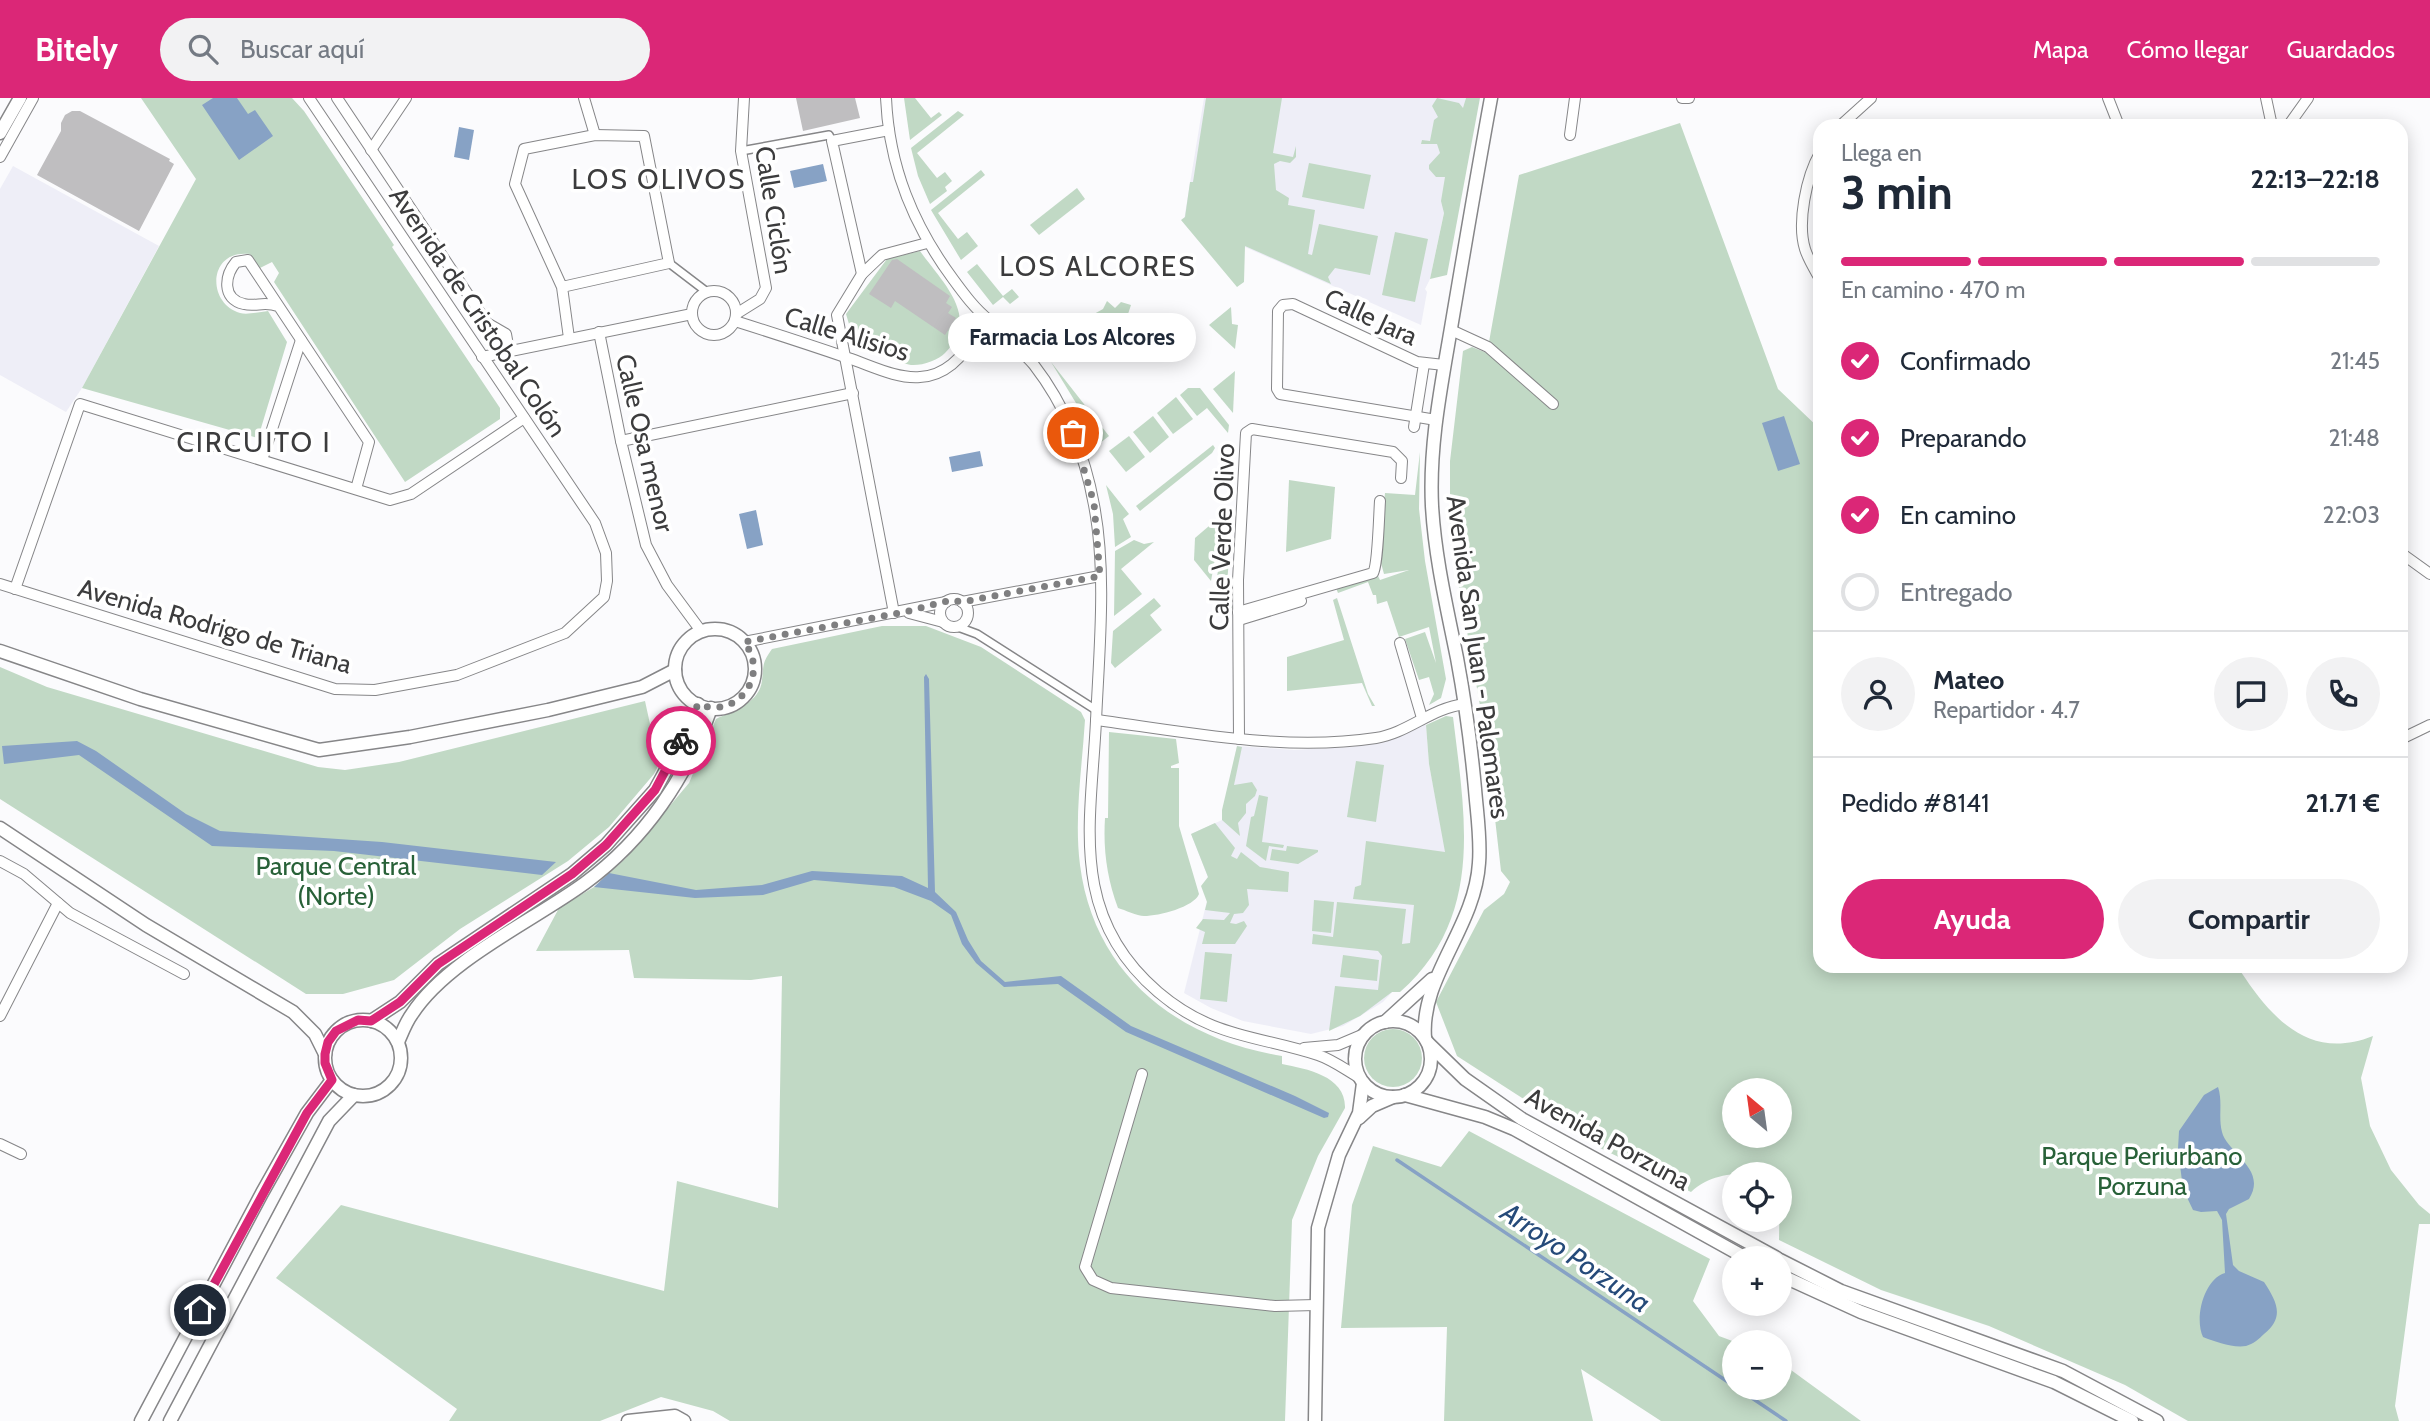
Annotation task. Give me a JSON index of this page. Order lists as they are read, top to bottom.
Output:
{
  "streets": {
    "street": [
      "Calle Ciclón",
      "Avenida de Cristobal Colón",
      "Calle Jara",
      "Calle Alisios",
      "Calle Osa menor",
      "Calle Verde Olivo",
      "Avenida Rodrigo de Triana",
      "Avenida San Juan - Palomares",
      "Avenida Porzuna"
    ]
  },
  "crossings": [
    ["Calle Ciclón", "Calle Alisios"],
    ["Avenida de Cristobal Colón", "Avenida Rodrigo de Triana"],
    ["Calle Jara", "Avenida San Juan - Palomares"],
    ["Avenida San Juan - Palomares", "Avenida Porzuna"]
  ],
  "districts": ["LOS OLIVOS", "LOS ALCORES", "CIRCUITO I"],
  "water": ["Arroyo Porzuna"],
  "parks": ["Parque Central (Norte)", "Parque Periurbano Porzuna"],
  "places": ["Farmacia Los Alcores"],
  "north": "top left",
  "page": {
    "header": "Bitely",
    "search": "Buscar aquí",
    "nav": ["Mapa", "Cómo llegar", "Guardados"],
    "heading": ["3 min", "Llega en", "22:13–22:18"],
    "panel": [
      "Mateo",
      "Repartidor · 4.7",
      "Pedido #8141",
      "21.71 €"
    ],
    "bar": "En camino · 470 m",
    "bubble": "Farmacia Los Alcores",
    "list": [
      ["Confirmado", "21:45"],
      ["Preparando", "21:48"],
      ["En camino", "22:03"],
      "Entregado"
    ],
    "buttons": ["Ayuda", "Compartir"],
    "map_buttons": ["+", "−"]
  }
}
